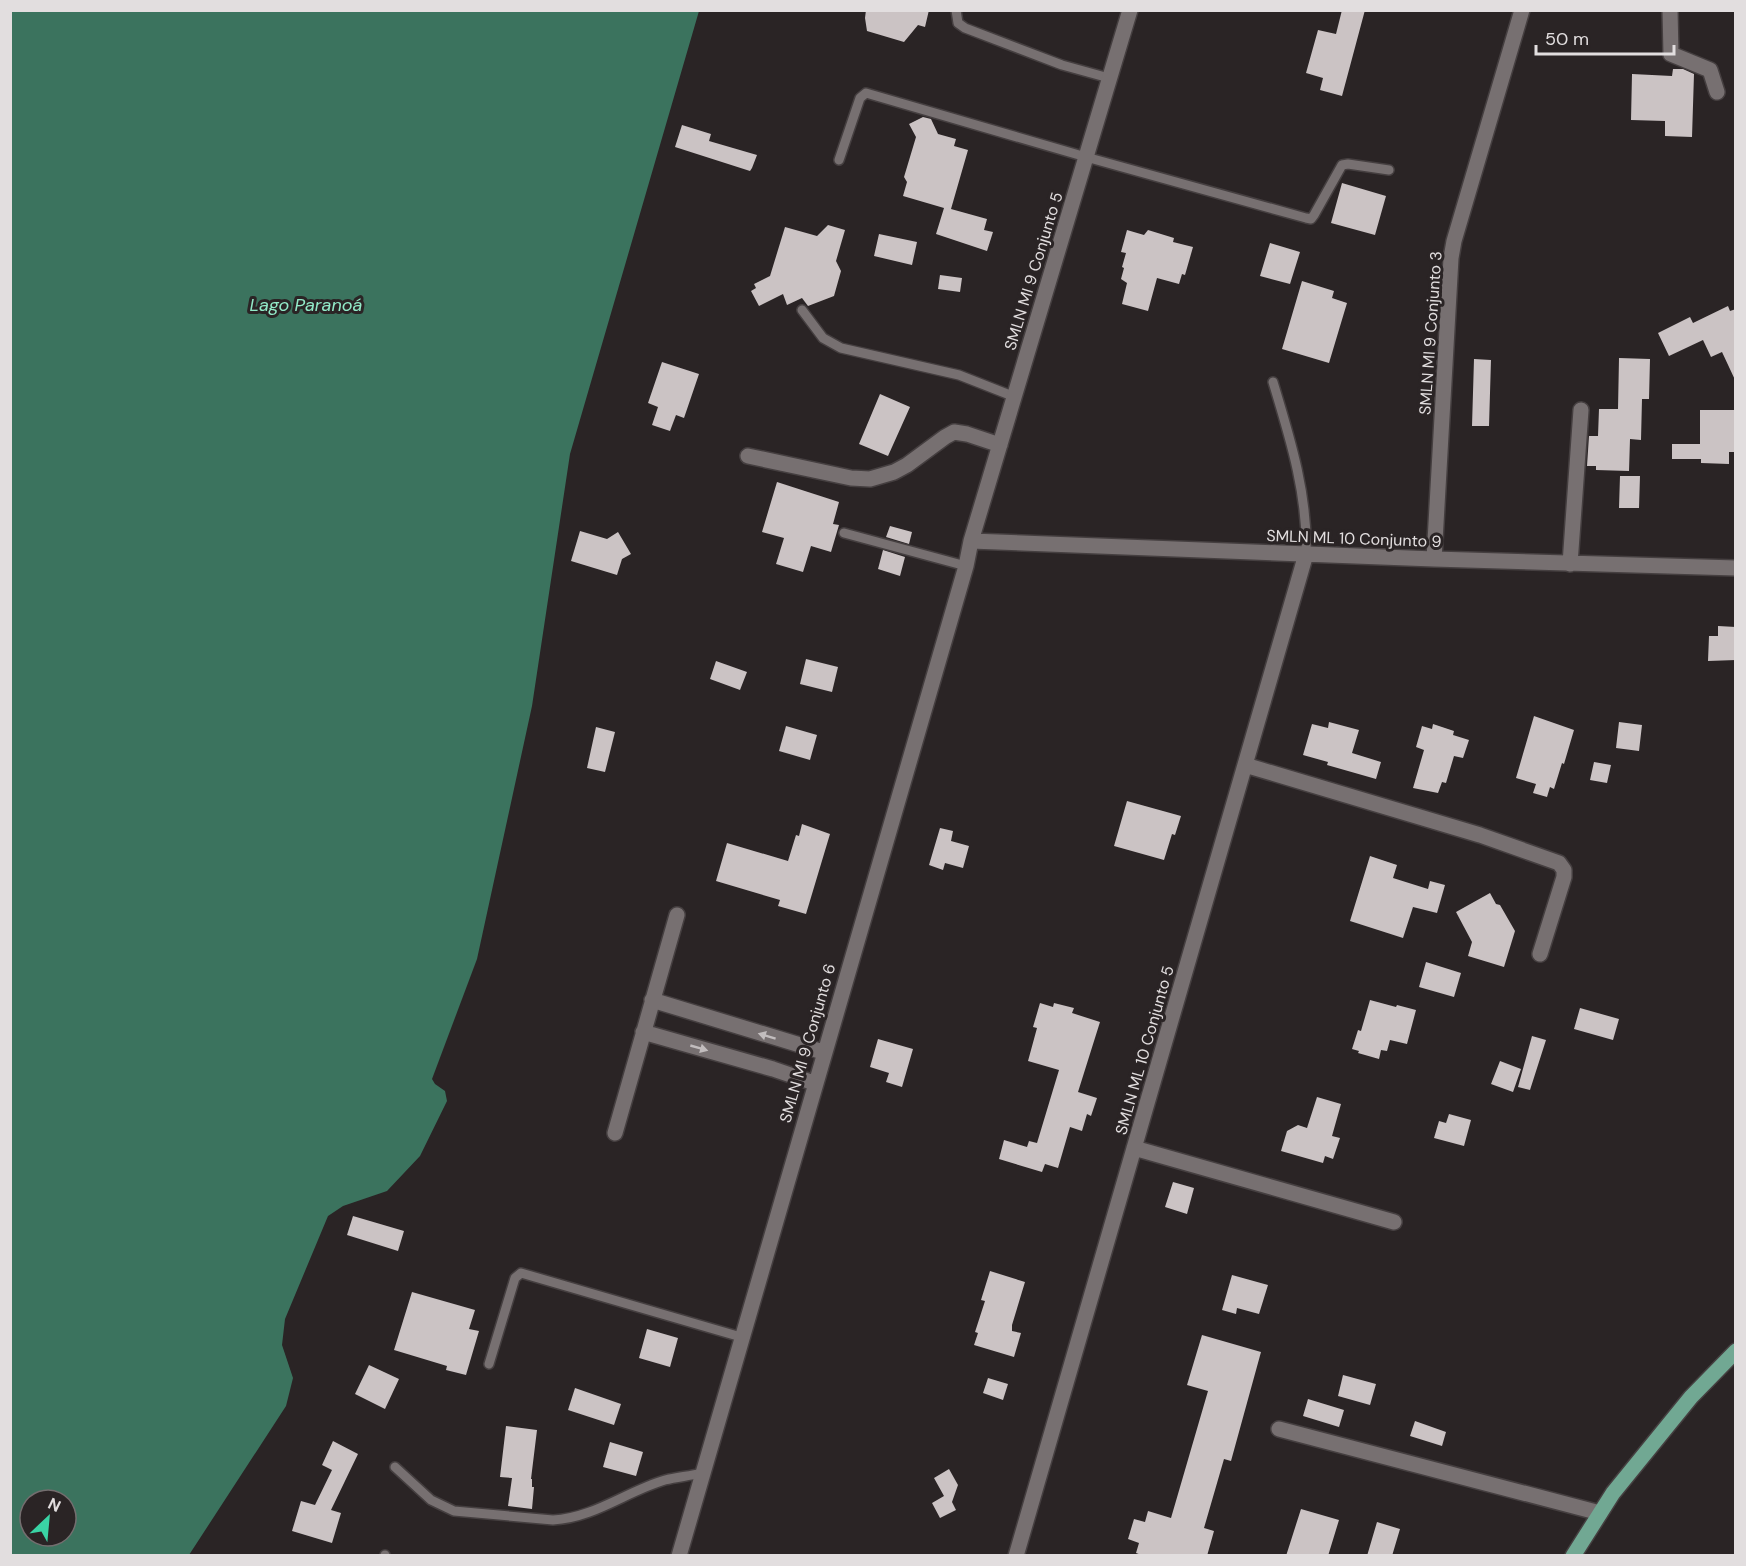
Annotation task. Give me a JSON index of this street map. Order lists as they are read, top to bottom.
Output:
{
  "streets": {
    "street": [
      "SMLN MI 9 Conjunto 5",
      "SMLN MI 9 Conjunto 3",
      "SMLN ML 10 Conjunto 9",
      "SMLN MI 9 Conjunto 6",
      "SMLN ML 10 Conjunto 5"
    ]
  },
  "crossings": [
    ["SMLN MI 9 Conjunto 5", "SMLN ML 10 Conjunto 9"],
    ["SMLN MI 9 Conjunto 5", "SMLN MI 9 Conjunto 6"],
    ["SMLN MI 9 Conjunto 3", "SMLN ML 10 Conjunto 9"],
    ["SMLN ML 10 Conjunto 9", "SMLN MI 9 Conjunto 6"],
    ["SMLN ML 10 Conjunto 9", "SMLN ML 10 Conjunto 5"]
  ],
  "water": ["Lago Paranoá"],
  "scale_bar": "50 m",
  "north": "top right"
}
